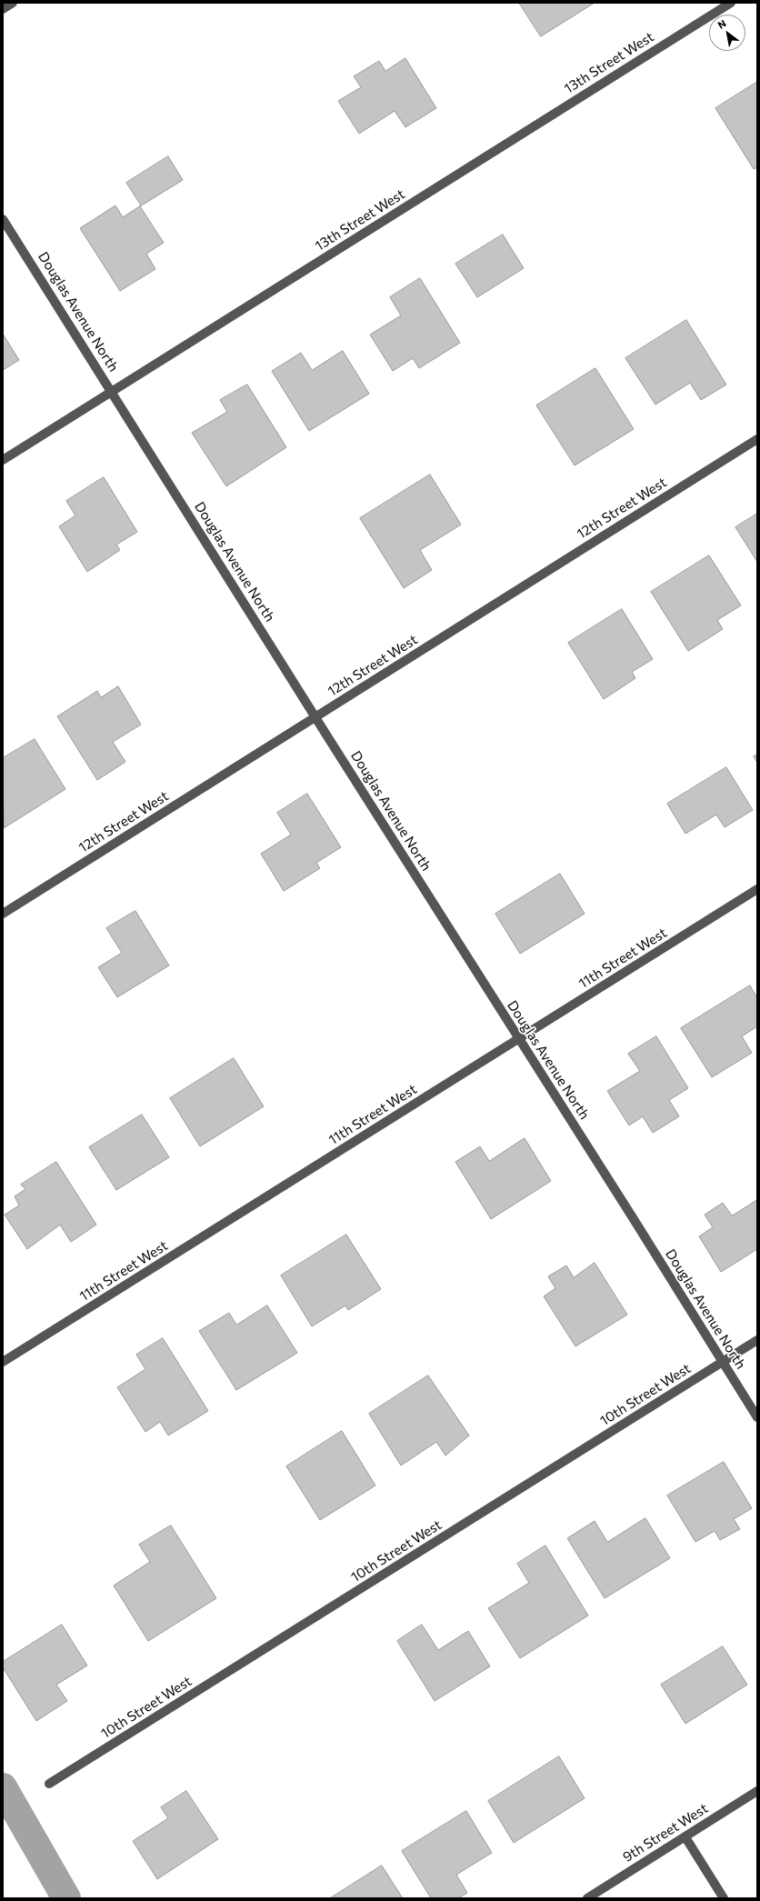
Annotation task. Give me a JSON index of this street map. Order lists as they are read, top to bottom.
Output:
{
  "streets": {
    "street": [
      "13th Street West",
      "Douglas Avenue North",
      "12th Street West",
      "11th Street West",
      "10th Street West",
      "9th Street West"
    ]
  },
  "crossings": [
    ["13th Street West", "Douglas Avenue North"],
    ["Douglas Avenue North", "12th Street West"],
    ["Douglas Avenue North", "11th Street West"],
    ["Douglas Avenue North", "10th Street West"]
  ],
  "north": "top left"
}
